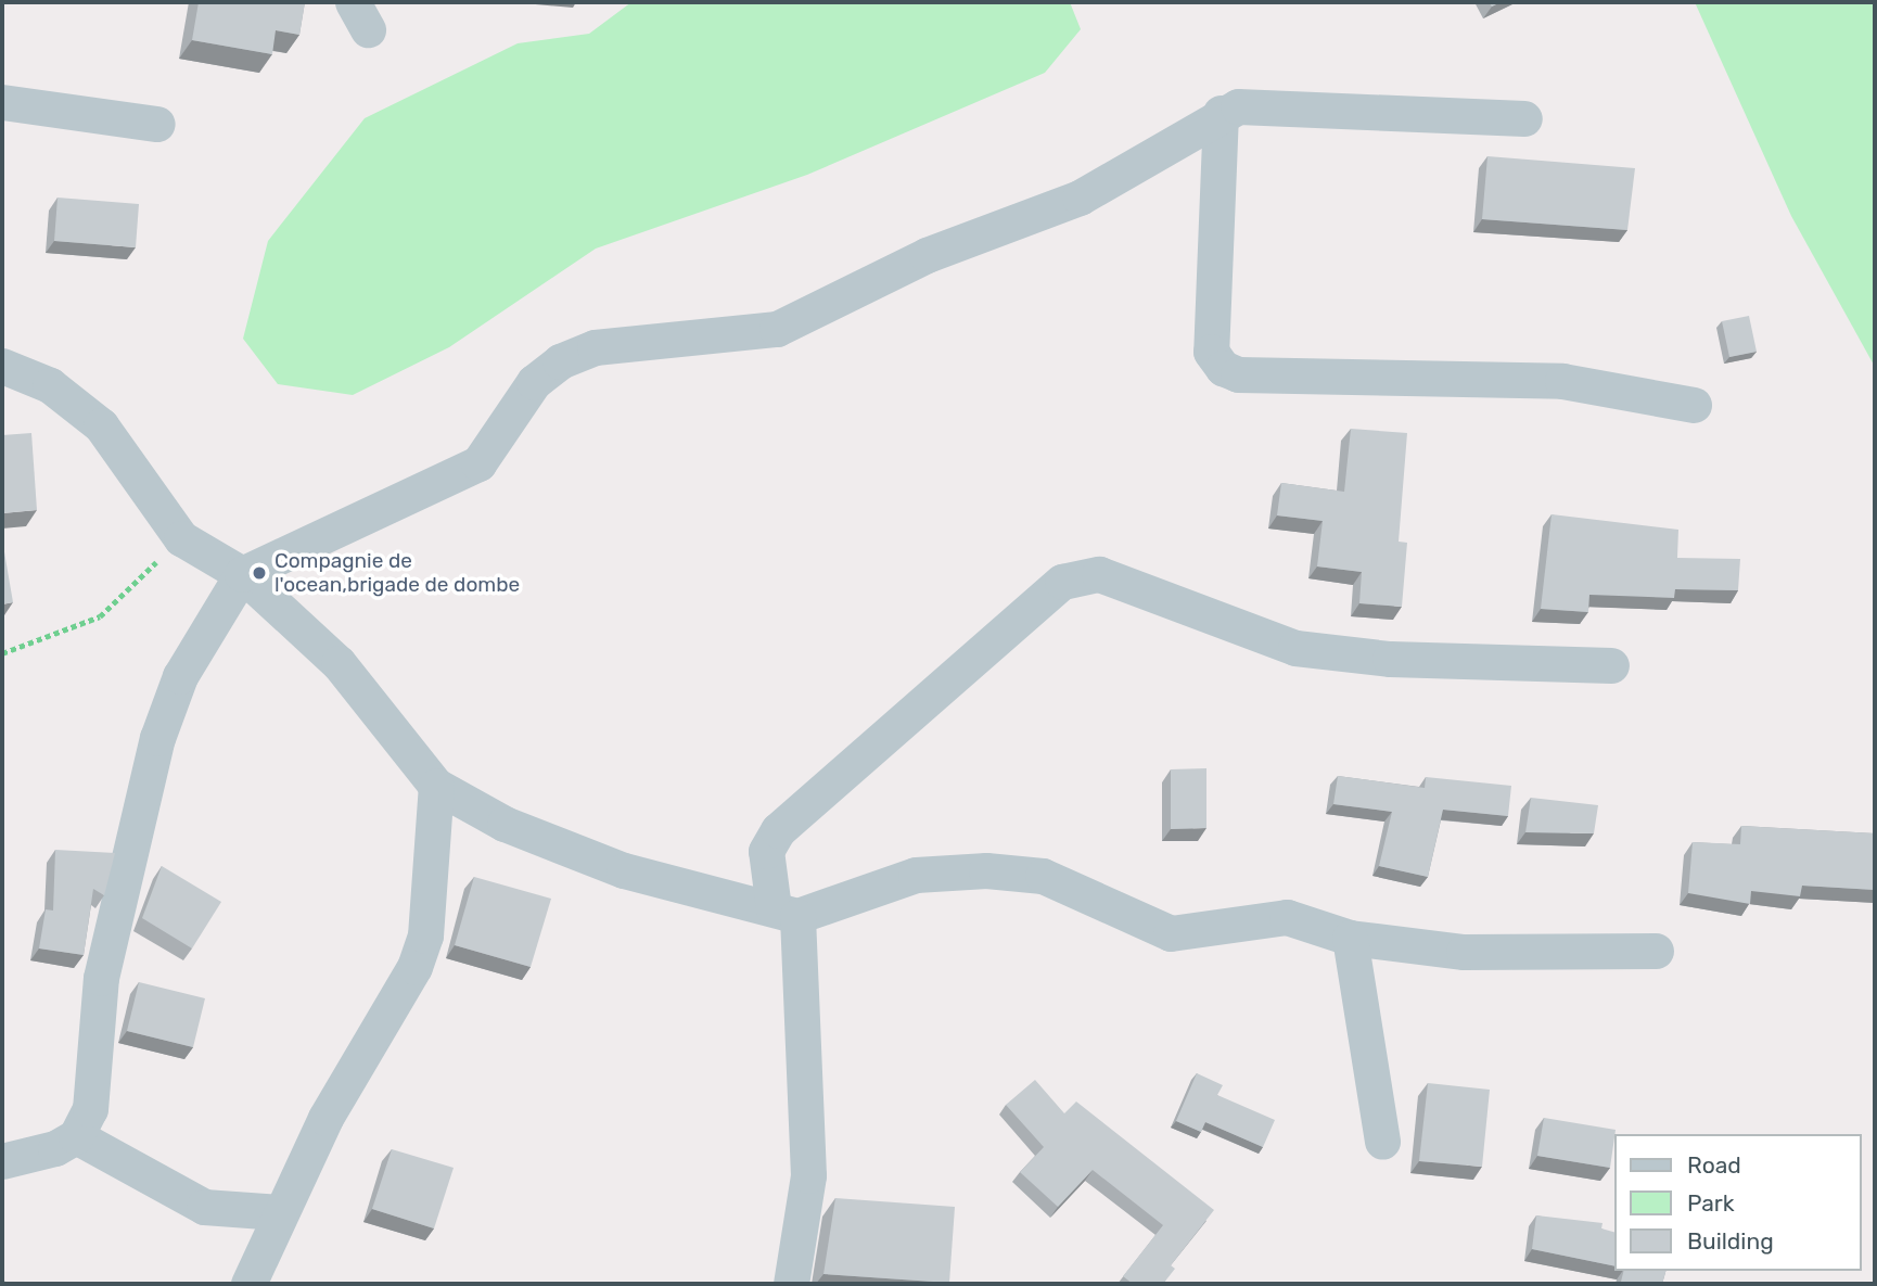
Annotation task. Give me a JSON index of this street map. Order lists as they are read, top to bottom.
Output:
{
  "places": ["Compagnie de l'ocean,brigade de dombe"],
  "legend": ["Road", "Park", "Building"]
}
